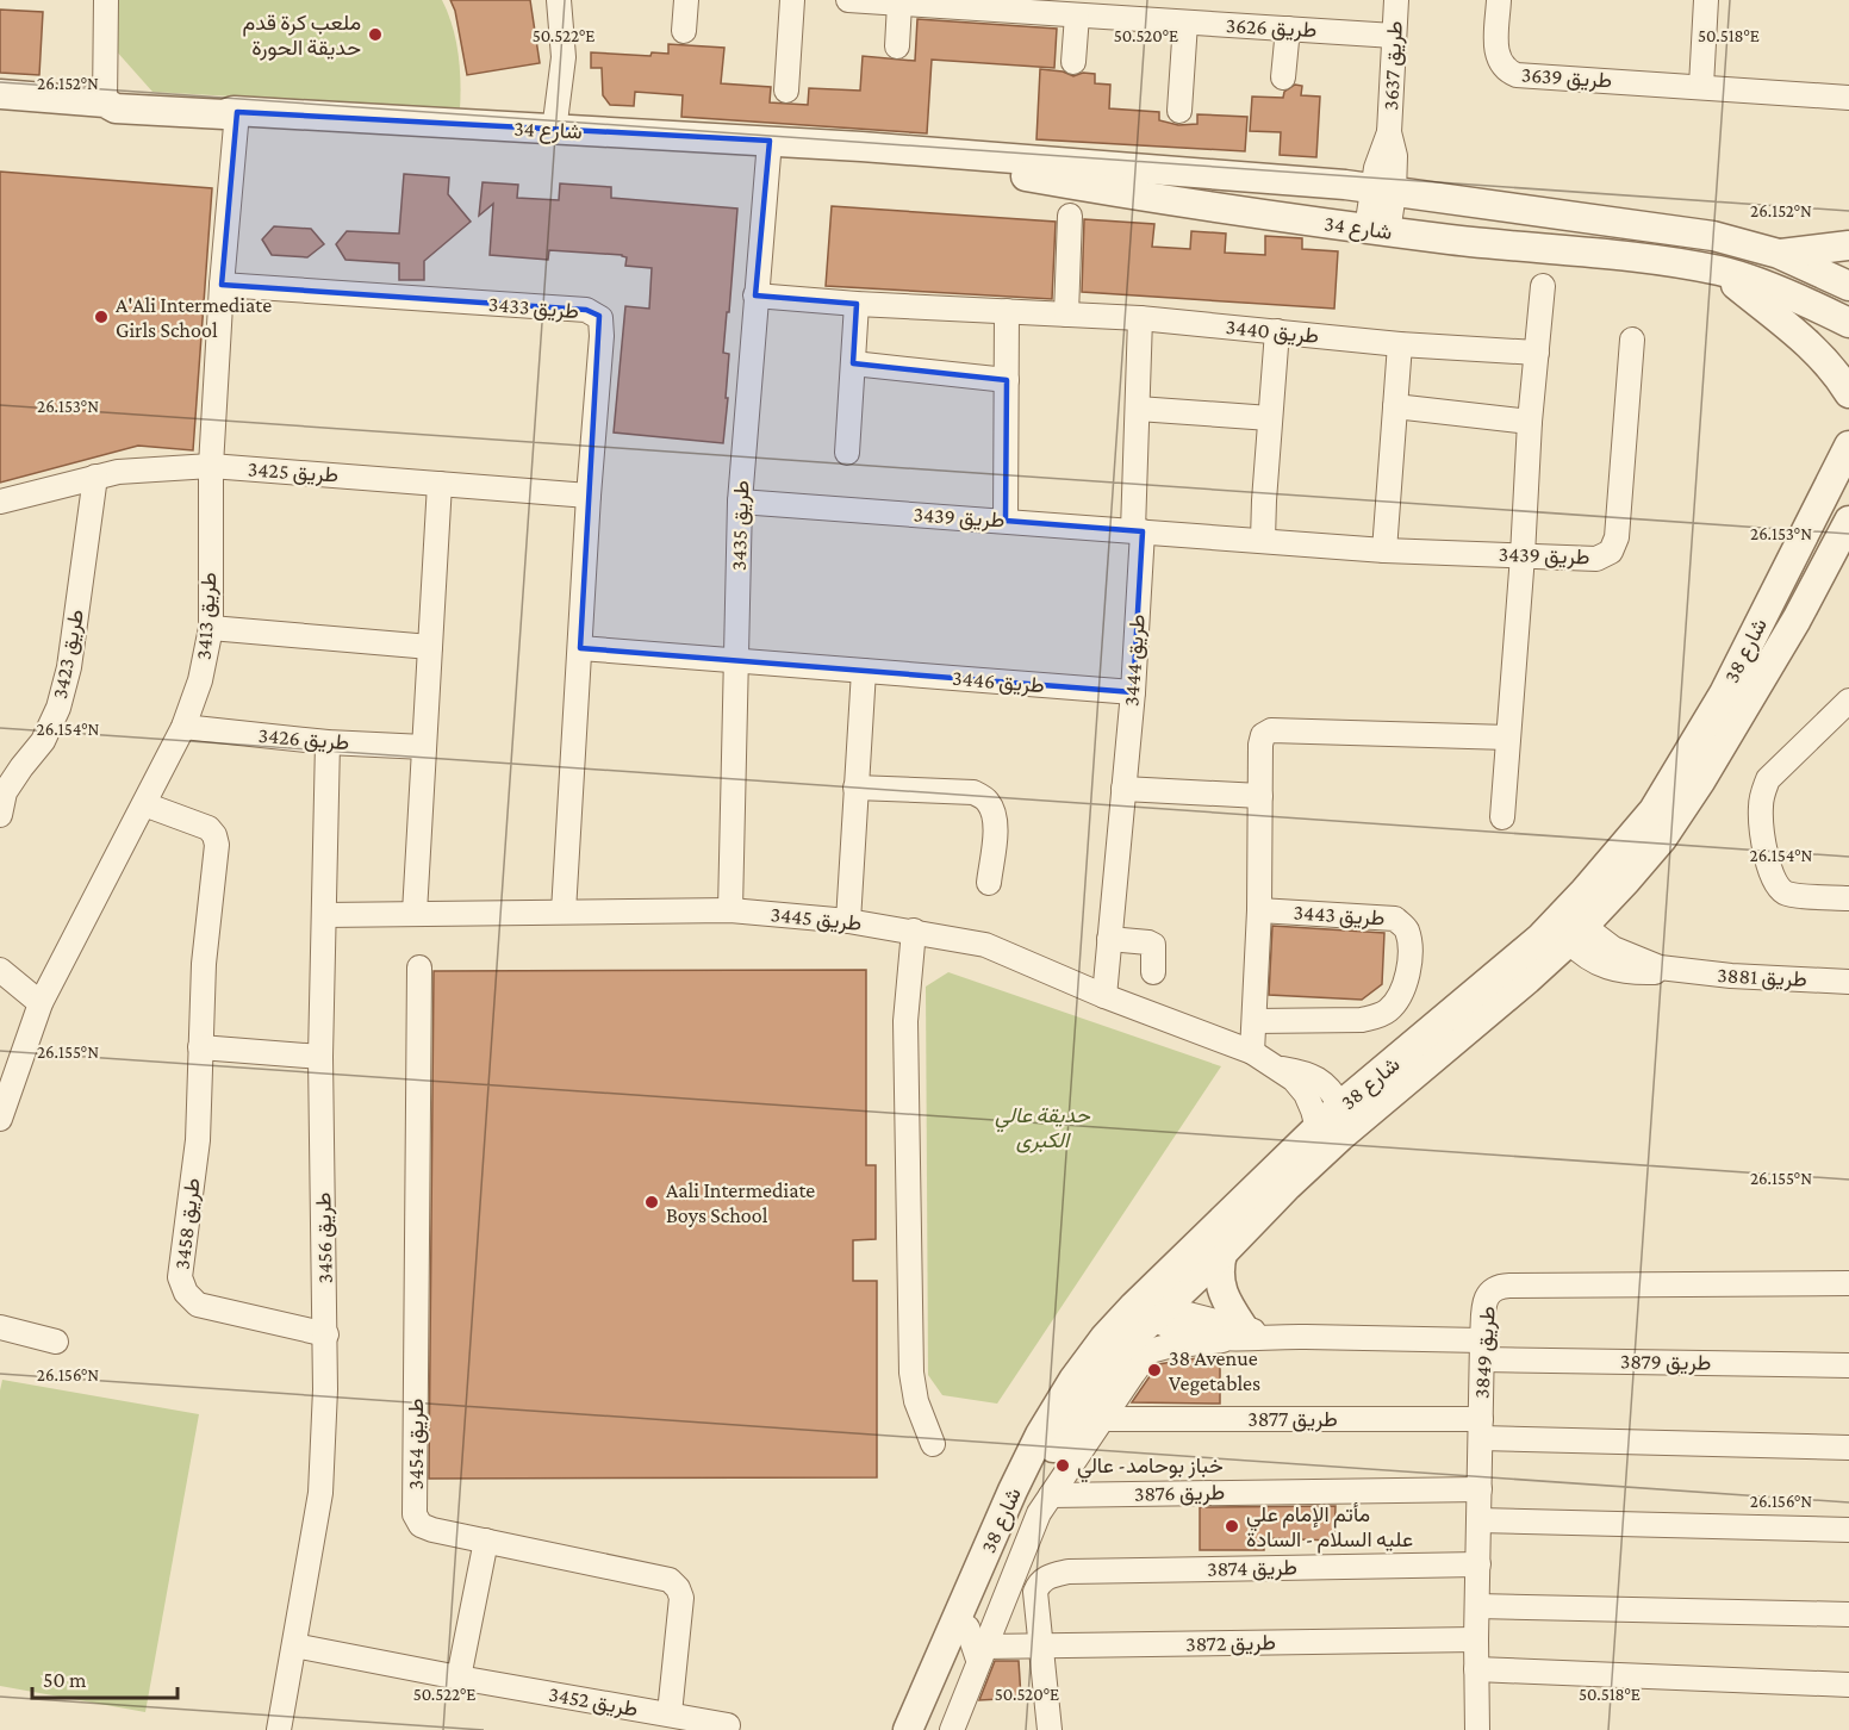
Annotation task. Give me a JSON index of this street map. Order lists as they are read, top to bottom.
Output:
{
  "streets": {
    "street": [
      "طريق 3626",
      "طريق 3637",
      "طريق 3639",
      "شارع 34",
      "طريق 3433",
      "طريق 3440",
      "طريق 3425",
      "طريق 3439",
      "طريق 3435",
      "طريق 3413",
      "شارع 38",
      "طريق 3423",
      "طريق 3444",
      "طريق 3446",
      "طريق 3426",
      "طريق 3443",
      "طريق 3445",
      "طريق 3881",
      "طريق 3458",
      "طريق 3456",
      "طريق 3849",
      "طريق 3879",
      "طريق 3877",
      "طريق 3454",
      "طريق 3876",
      "طريق 3874",
      "طريق 3872",
      "طريق 3452"
    ]
  },
  "crossings": [
    ["طريق 3626", "طريق 3637"],
    ["طريق 3637", "شارع 34"],
    ["شارع 34", "طريق 3435"],
    ["شارع 34", "طريق 3413"],
    ["طريق 3433", "طريق 3425"],
    ["طريق 3433", "طريق 3413"],
    ["طريق 3433", "طريق 3445"],
    ["طريق 3440", "طريق 3435"],
    ["طريق 3440", "طريق 3444"],
    ["طريق 3425", "طريق 3413"],
    ["طريق 3425", "طريق 3423"],
    ["طريق 3439", "طريق 3435"],
    ["طريق 3439", "طريق 3444"],
    ["طريق 3435", "طريق 3446"],
    ["طريق 3435", "طريق 3445"],
    ["طريق 3413", "طريق 3426"],
    ["طريق 3413", "طريق 3458"],
    ["شارع 38", "طريق 3881"],
    ["شارع 38", "طريق 3879"],
    ["شارع 38", "طريق 3872"],
    ["طريق 3444", "طريق 3446"],
    ["طريق 3444", "طريق 3445"],
    ["طريق 3426", "طريق 3456"],
    ["طريق 3445", "طريق 3456"],
    ["طريق 3458", "طريق 3456"],
    ["طريق 3456", "طريق 3452"],
    ["طريق 3849", "طريق 3879"],
    ["طريق 3849", "طريق 3877"],
    ["طريق 3849", "طريق 3876"],
    ["طريق 3849", "طريق 3874"],
    ["طريق 3849", "طريق 3872"],
    ["طريق 3454", "طريق 3452"],
    ["طريق 3874", "طريق 3872"]
  ],
  "parks": ["حديقة عالي الكبرى"],
  "places": [
    "ملعب كرة قدم حديقة الحورة",
    "A'Ali Intermediate Girls School",
    "Aali Intermediate Boys School",
    "38 Avenue Vegetables",
    "خباز بوحامد- عالي",
    "مأتم الإمام علي عليه السلام - السادة"
  ],
  "scale_bar": "50 m",
  "coordinates": [
    "50.522°E",
    "50.520°E",
    "50.518°E",
    "26.152°N",
    "26.153°N",
    "26.154°N",
    "26.155°N",
    "26.156°N"
  ]
}
